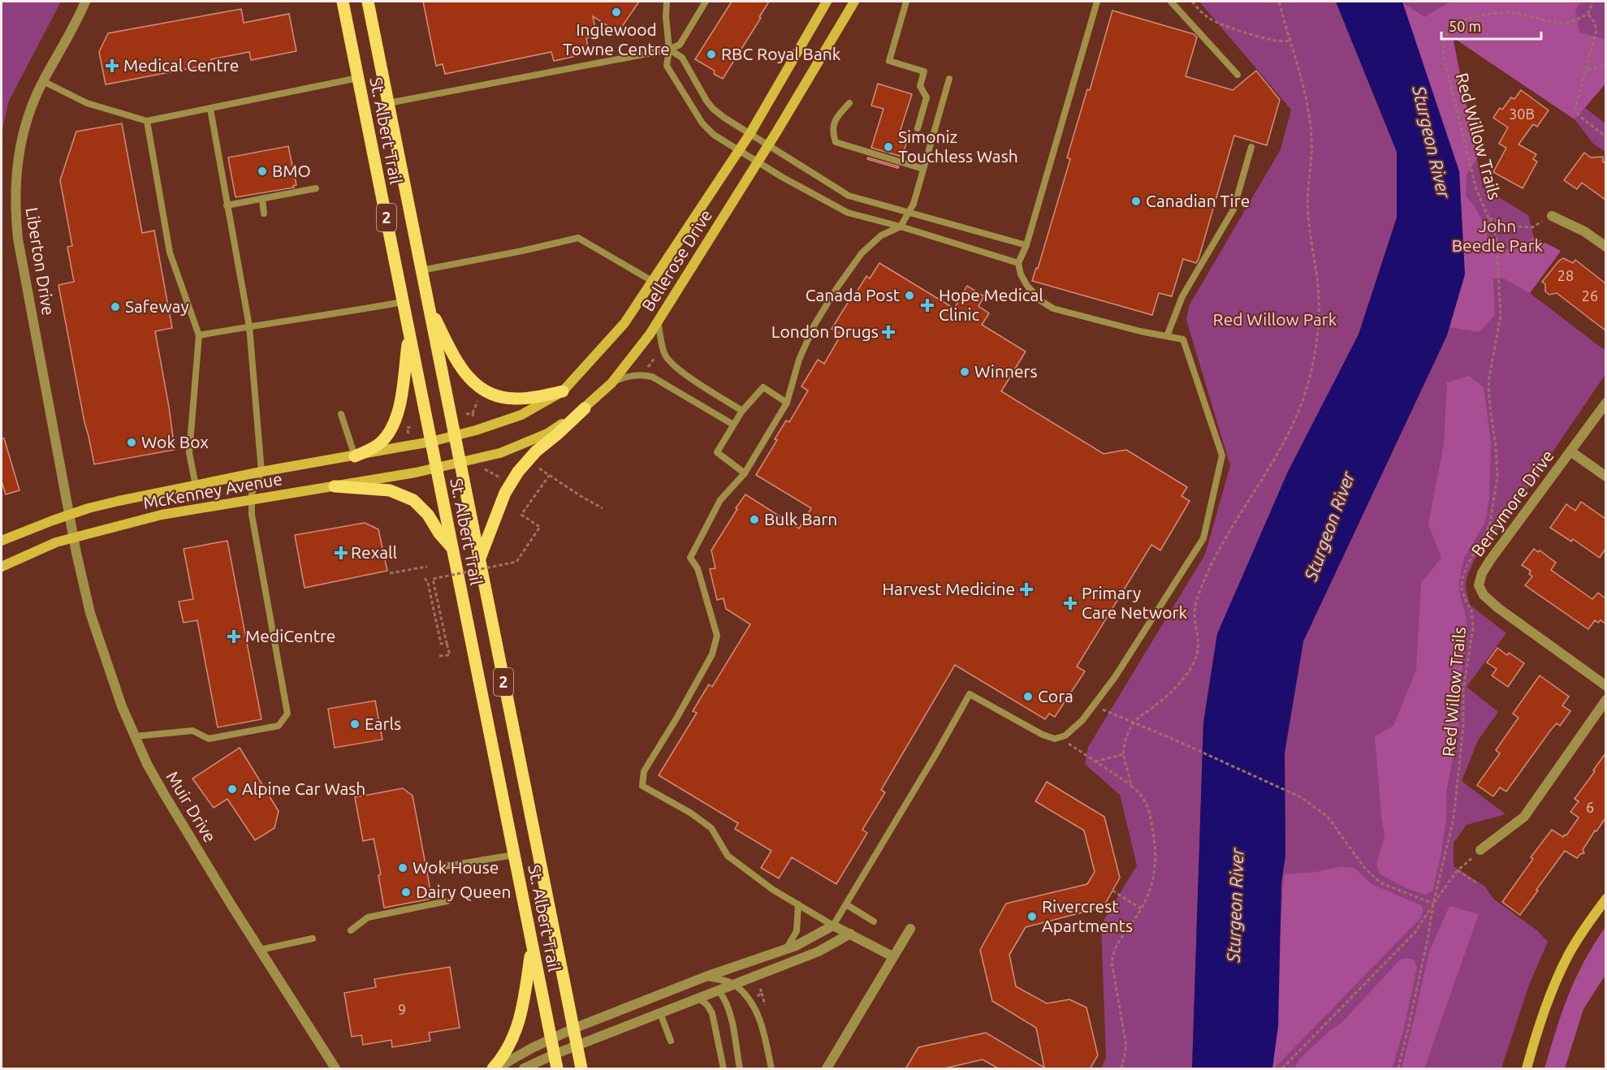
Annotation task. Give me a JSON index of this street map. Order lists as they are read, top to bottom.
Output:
{
  "streets": {
    "main road": [
      "St. Albert Trail",
      "2",
      "Bellerose Drive",
      "McKenney Avenue"
    ],
    "street": ["Liberton Drive", "Berrymore Drive", "Muir Drive"],
    "path": ["Red Willow Trails"]
  },
  "crossings": [
    ["St. Albert Trail", "Bellerose Drive"],
    ["St. Albert Trail", "McKenney Avenue"],
    ["Bellerose Drive", "McKenney Avenue"],
    ["Liberton Drive", "McKenney Avenue"],
    ["Liberton Drive", "Muir Drive"],
    ["McKenney Avenue", "Muir Drive"]
  ],
  "water": ["Sturgeon River"],
  "parks": ["John Beedle Park", "Red Willow Park"],
  "places": {
    "other": [
      "Inglewood Towne Centre",
      "RBC Royal Bank",
      "Simoniz Touchless Wash",
      "BMO",
      "Canadian Tire",
      "Canada Post",
      "Safeway",
      "Winners",
      "Wok Box",
      "Bulk Barn",
      "Cora",
      "Earls",
      "Alpine Car Wash",
      "Wok House",
      "Dairy Queen",
      "Rivercrest Apartments"
    ],
    "health": [
      "Medical Centre",
      "Hope Medical Clinic",
      "London Drugs",
      "Rexall",
      "Harvest Medicine",
      "Primary Care Network",
      "MediCentre"
    ]
  },
  "house_numbers": [
    "30B",
    "28",
    "26",
    "6",
    "9"
  ],
  "scale_bar": "50 m"
}
